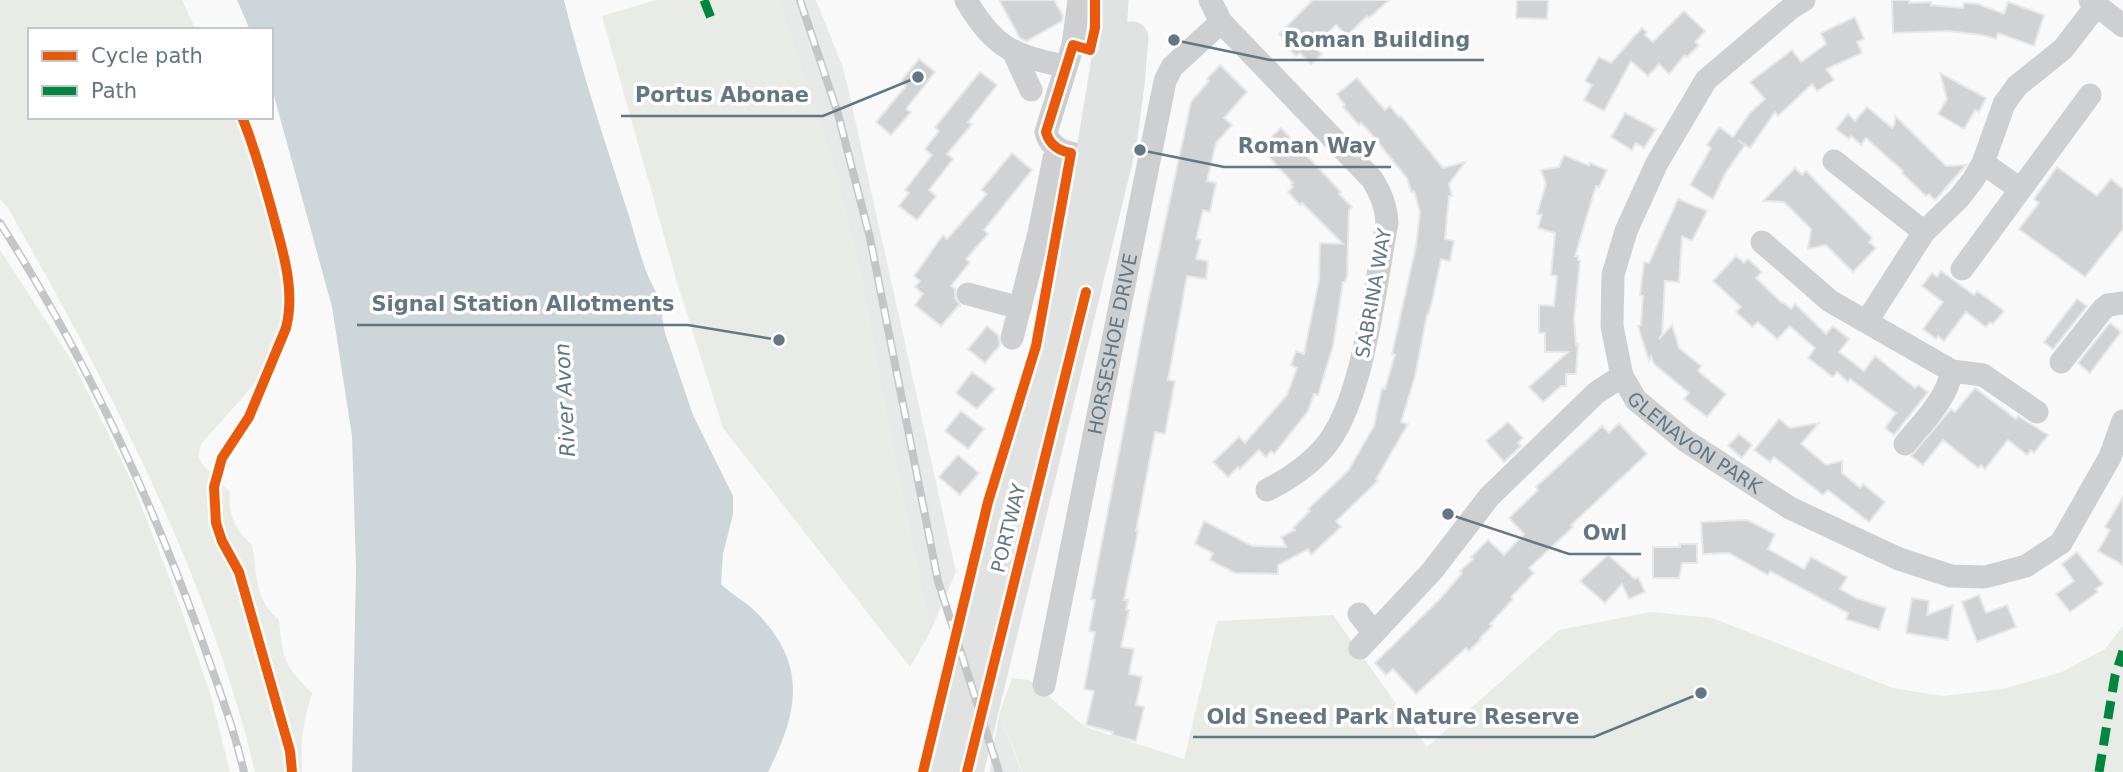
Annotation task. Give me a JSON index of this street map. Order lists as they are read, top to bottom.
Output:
{
  "streets": {
    "highway": ["PORTWAY"],
    "street": ["SABRINA WAY", "HORSESHOE DRIVE", "GLENAVON PARK"]
  },
  "crossings": [
    ["SABRINA WAY", "HORSESHOE DRIVE"]
  ],
  "water": ["River Avon"],
  "places": [
    "Roman Building",
    "Portus Abonae",
    "Roman Way",
    "Signal Station Allotments",
    "Owl",
    "Old Sneed Park Nature Reserve"
  ],
  "legend": ["Cycle path", "Path"]
}
